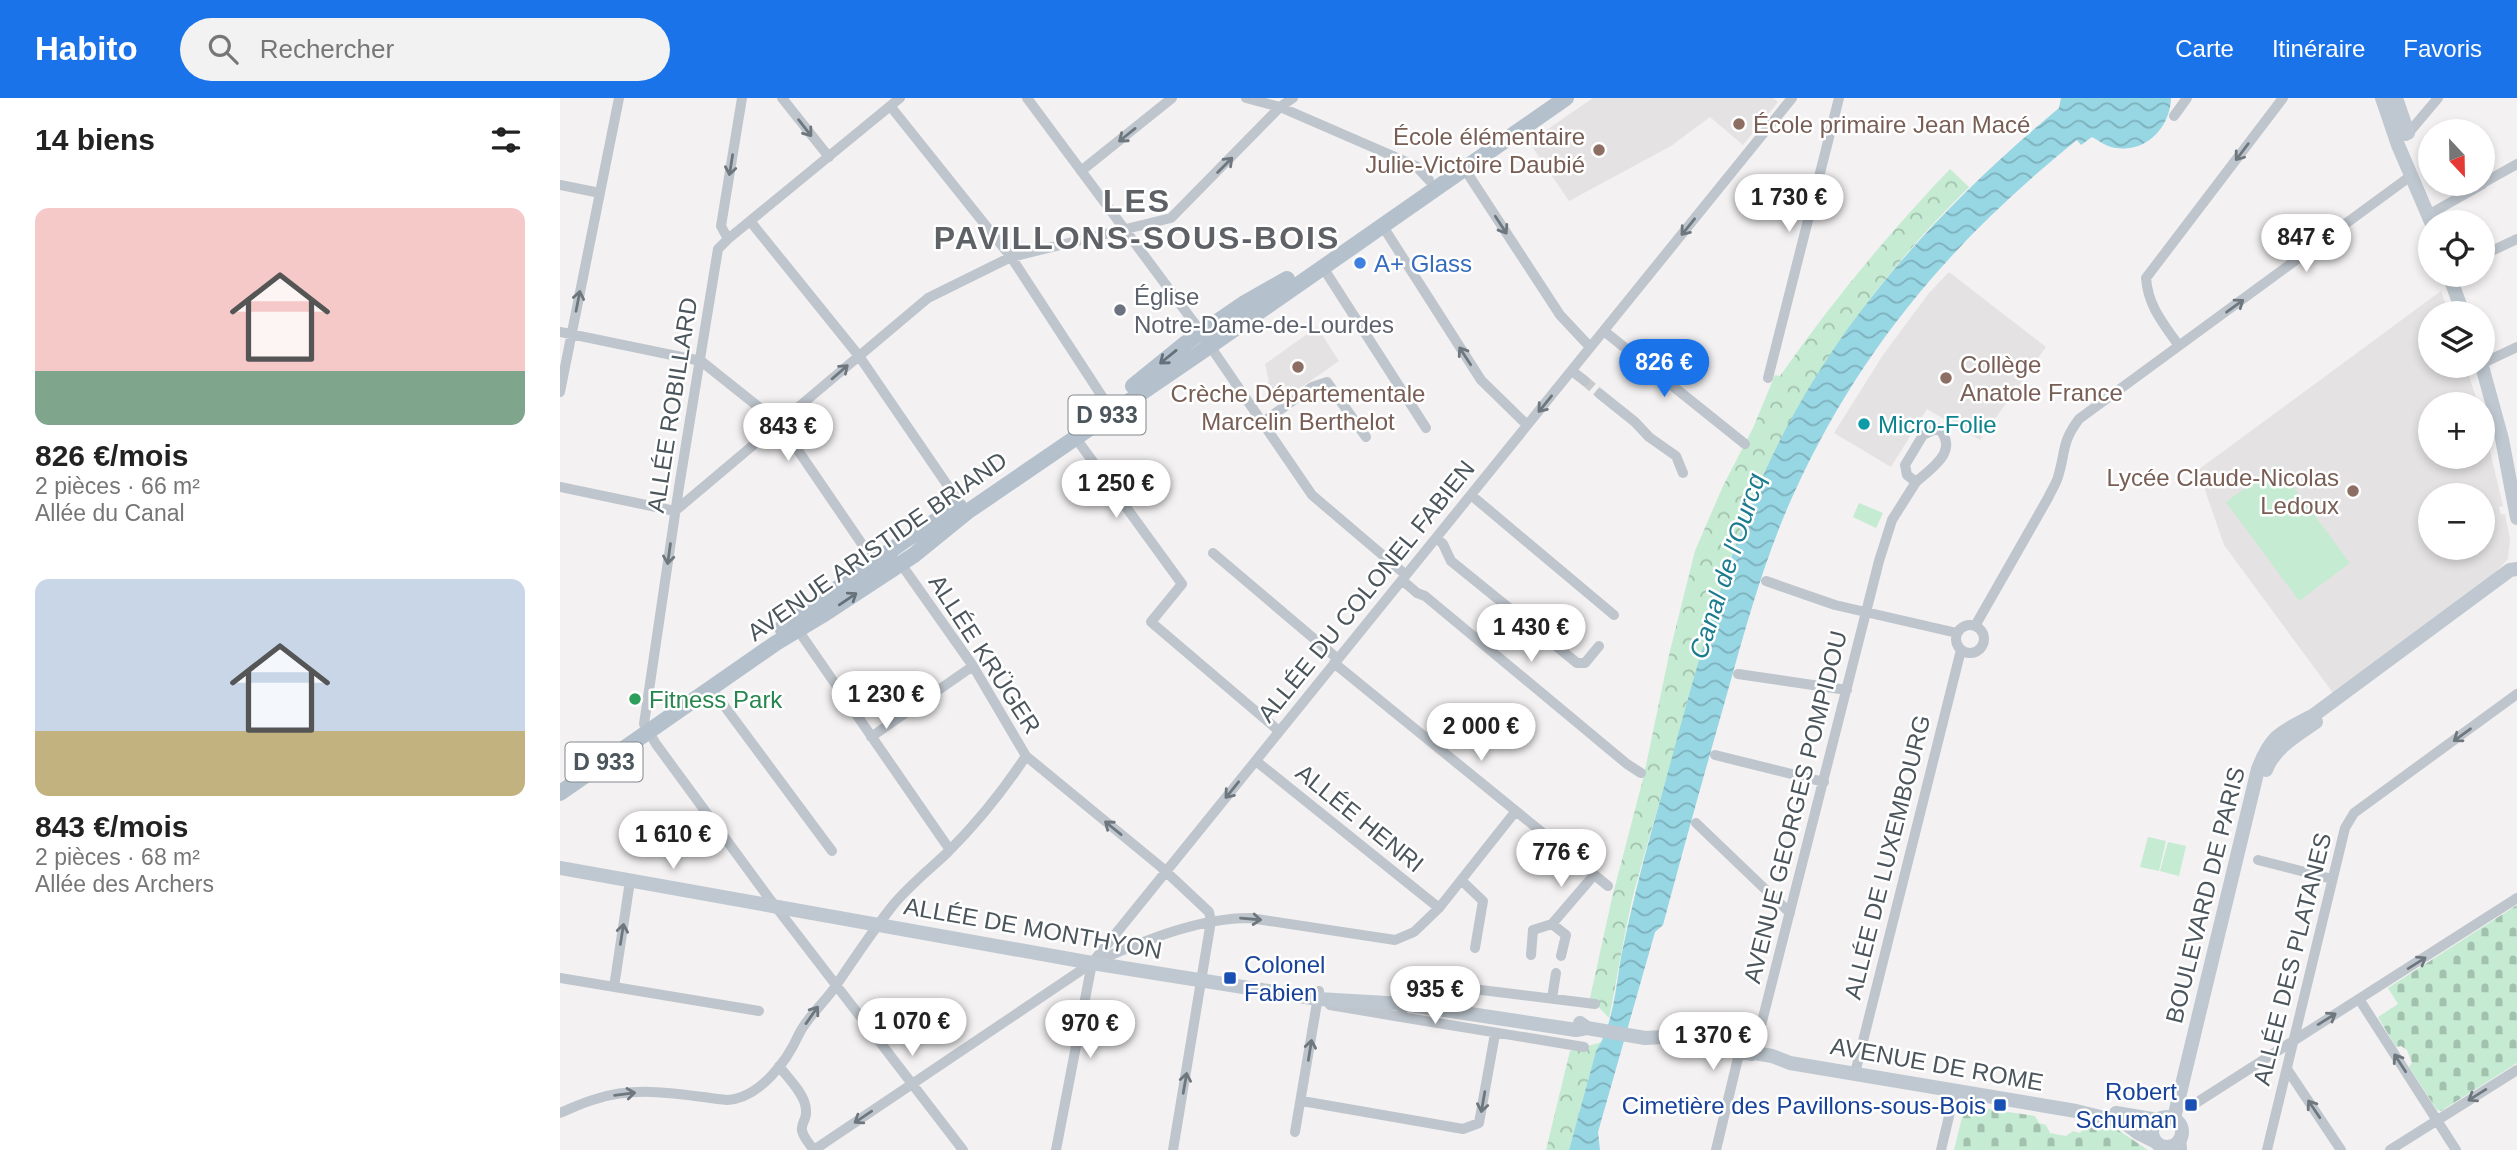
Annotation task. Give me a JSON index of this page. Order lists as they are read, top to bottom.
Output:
{
  "streets": {
    "main road": ["D 933", "AVENUE ARISTIDE BRIAND"],
    "street": [
      "ALLÉE ROBILLARD",
      "ALLÉE DU COLONEL FABIEN",
      "ALLÉE KRÜGER",
      "AVENUE GEORGES POMPIDOU",
      "ALLÉE HENRI",
      "ALLÉE DE LUXEMBOURG",
      "BOULEVARD DE PARIS",
      "ALLÉE DE MONTHYON",
      "ALLÉE DES PLATANES",
      "AVENUE DE ROME"
    ]
  },
  "crossings": [
    ["ALLÉE ROBILLARD", "AVENUE ARISTIDE BRIAND"],
    ["AVENUE ARISTIDE BRIAND", "ALLÉE KRÜGER"],
    ["ALLÉE DU COLONEL FABIEN", "ALLÉE KRÜGER"],
    ["ALLÉE DU COLONEL FABIEN", "ALLÉE HENRI"],
    ["ALLÉE DU COLONEL FABIEN", "ALLÉE DE MONTHYON"],
    ["AVENUE GEORGES POMPIDOU", "AVENUE DE ROME"],
    ["ALLÉE DE LUXEMBOURG", "AVENUE DE ROME"],
    ["BOULEVARD DE PARIS", "AVENUE DE ROME"],
    ["ALLÉE DE MONTHYON", "AVENUE DE ROME"]
  ],
  "one_way": [
    "ALLÉE ROBILLARD",
    "ALLÉE DU COLONEL FABIEN",
    "ALLÉE KRÜGER",
    "ALLÉE DES PLATANES"
  ],
  "districts": ["LES PAVILLONS-SOUS-BOIS"],
  "water": ["Canal de l'Ourcq"],
  "places": {
    "other": [
      "École primaire Jean Macé",
      "École élémentaire Julie-Victoire Daubié",
      "A+ Glass",
      "Église Notre-Dame-de-Lourdes",
      "Crèche Départementale Marcelin Berthelot",
      "Collège Anatole France",
      "Micro-Folie",
      "Lycée Claude-Nicolas Ledoux",
      "Fitness Park"
    ],
    "transit": ["Colonel Fabien", "Cimetière des Pavillons-sous-Bois", "Robert Schuman"]
  },
  "north": "bottom",
  "page": {
    "header": "Habito",
    "search": "Rechercher",
    "nav": ["Carte", "Itinéraire", "Favoris"],
    "heading": "14 biens",
    "map_buttons": ["+", "−"],
    "price": [
      "1 730 €",
      "847 €",
      "826 €",
      "843 €",
      "1 250 €",
      "1 430 €",
      "1 230 €",
      "2 000 €",
      "1 610 €",
      "776 €",
      "935 €",
      "1 070 €",
      "970 €",
      "1 370 €"
    ],
    "list": [
      {
        "name": "826 €/mois",
        "note": "2 pièces · 66 m² · Allée du Canal"
      },
      {
        "name": "843 €/mois",
        "note": "2 pièces · 68 m² · Allée des Archers"
      }
    ]
  }
}
